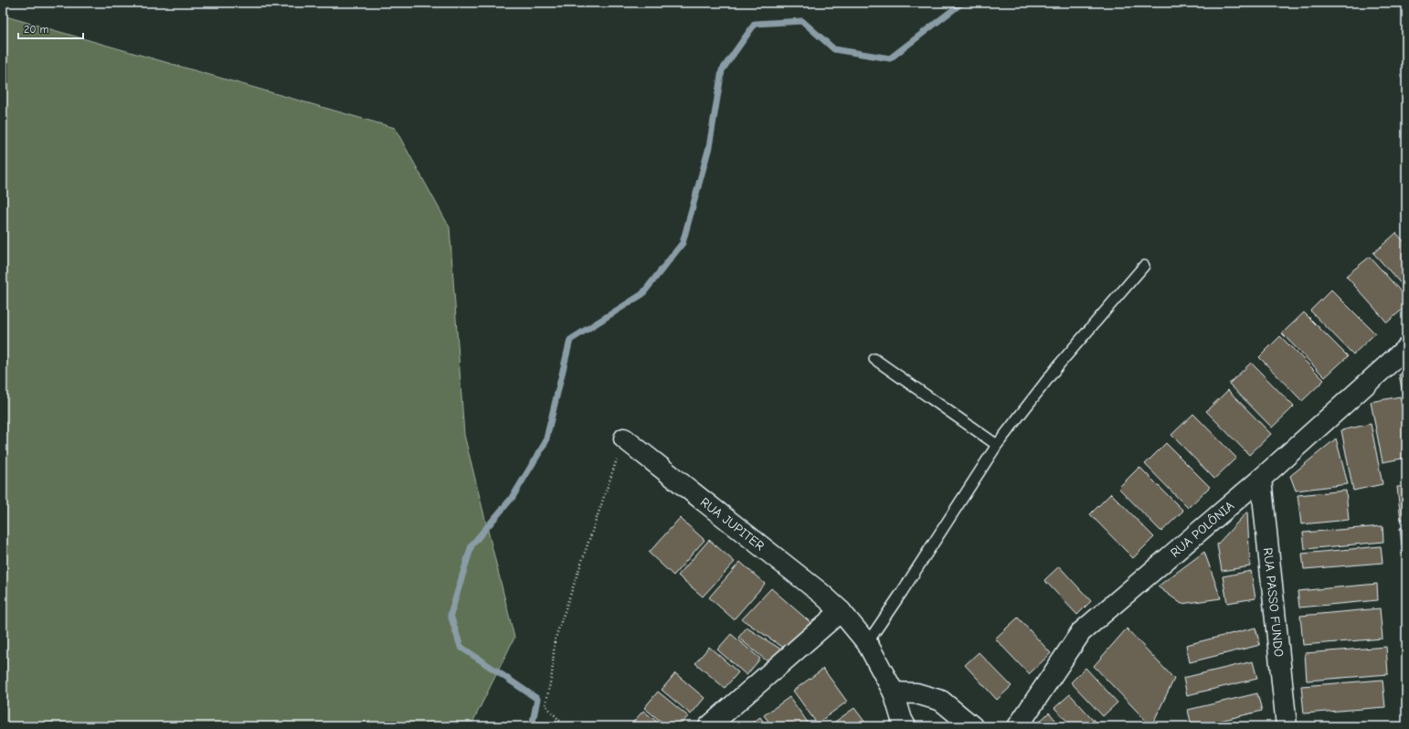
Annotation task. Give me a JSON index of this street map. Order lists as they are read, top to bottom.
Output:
{
  "streets": {
    "street": ["RUA JUPITER", "RUA POLÔNIA", "RUA PASSO FUNDO"]
  },
  "crossings": [
    ["RUA POLÔNIA", "RUA PASSO FUNDO"]
  ],
  "scale_bar": "20 m"
}
